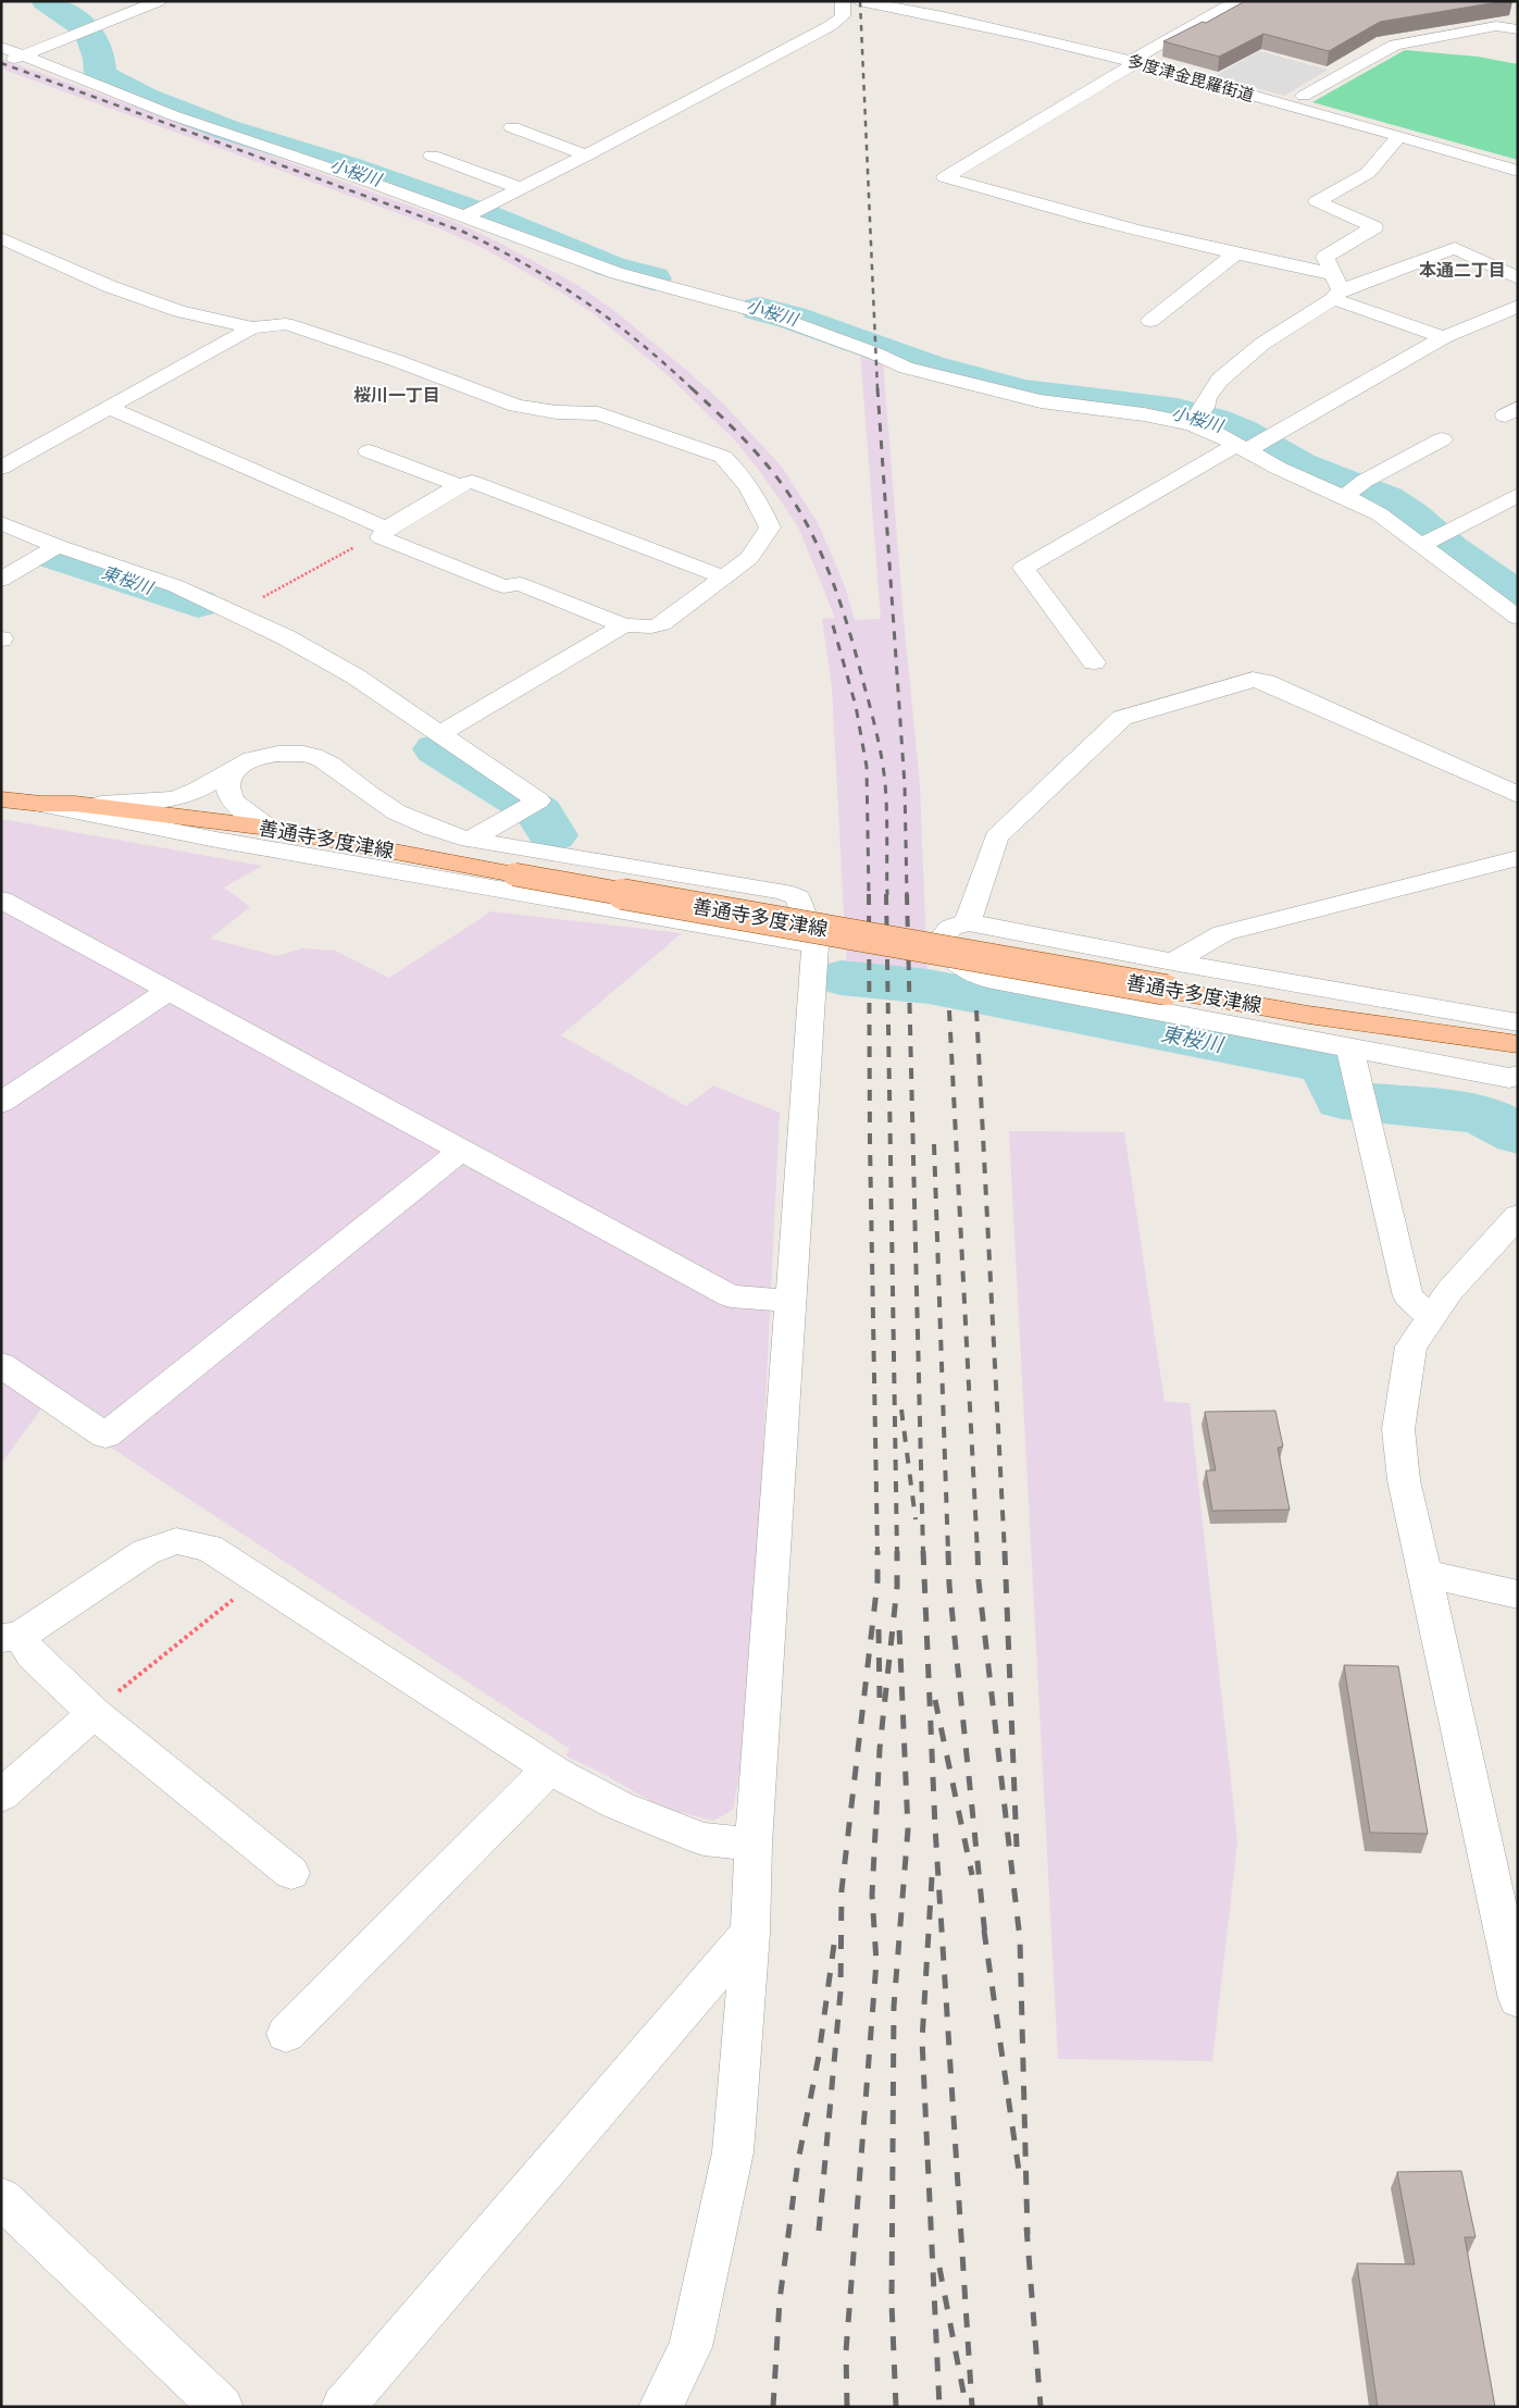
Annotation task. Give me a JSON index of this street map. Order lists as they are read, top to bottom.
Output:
{
  "streets": {
    "main road": ["善通寺多度津線"],
    "street": ["多度津金毘羅街道"]
  },
  "districts": ["本通二丁目", "桜川一丁目"],
  "water": ["小桜川", "東桜川"]
}
